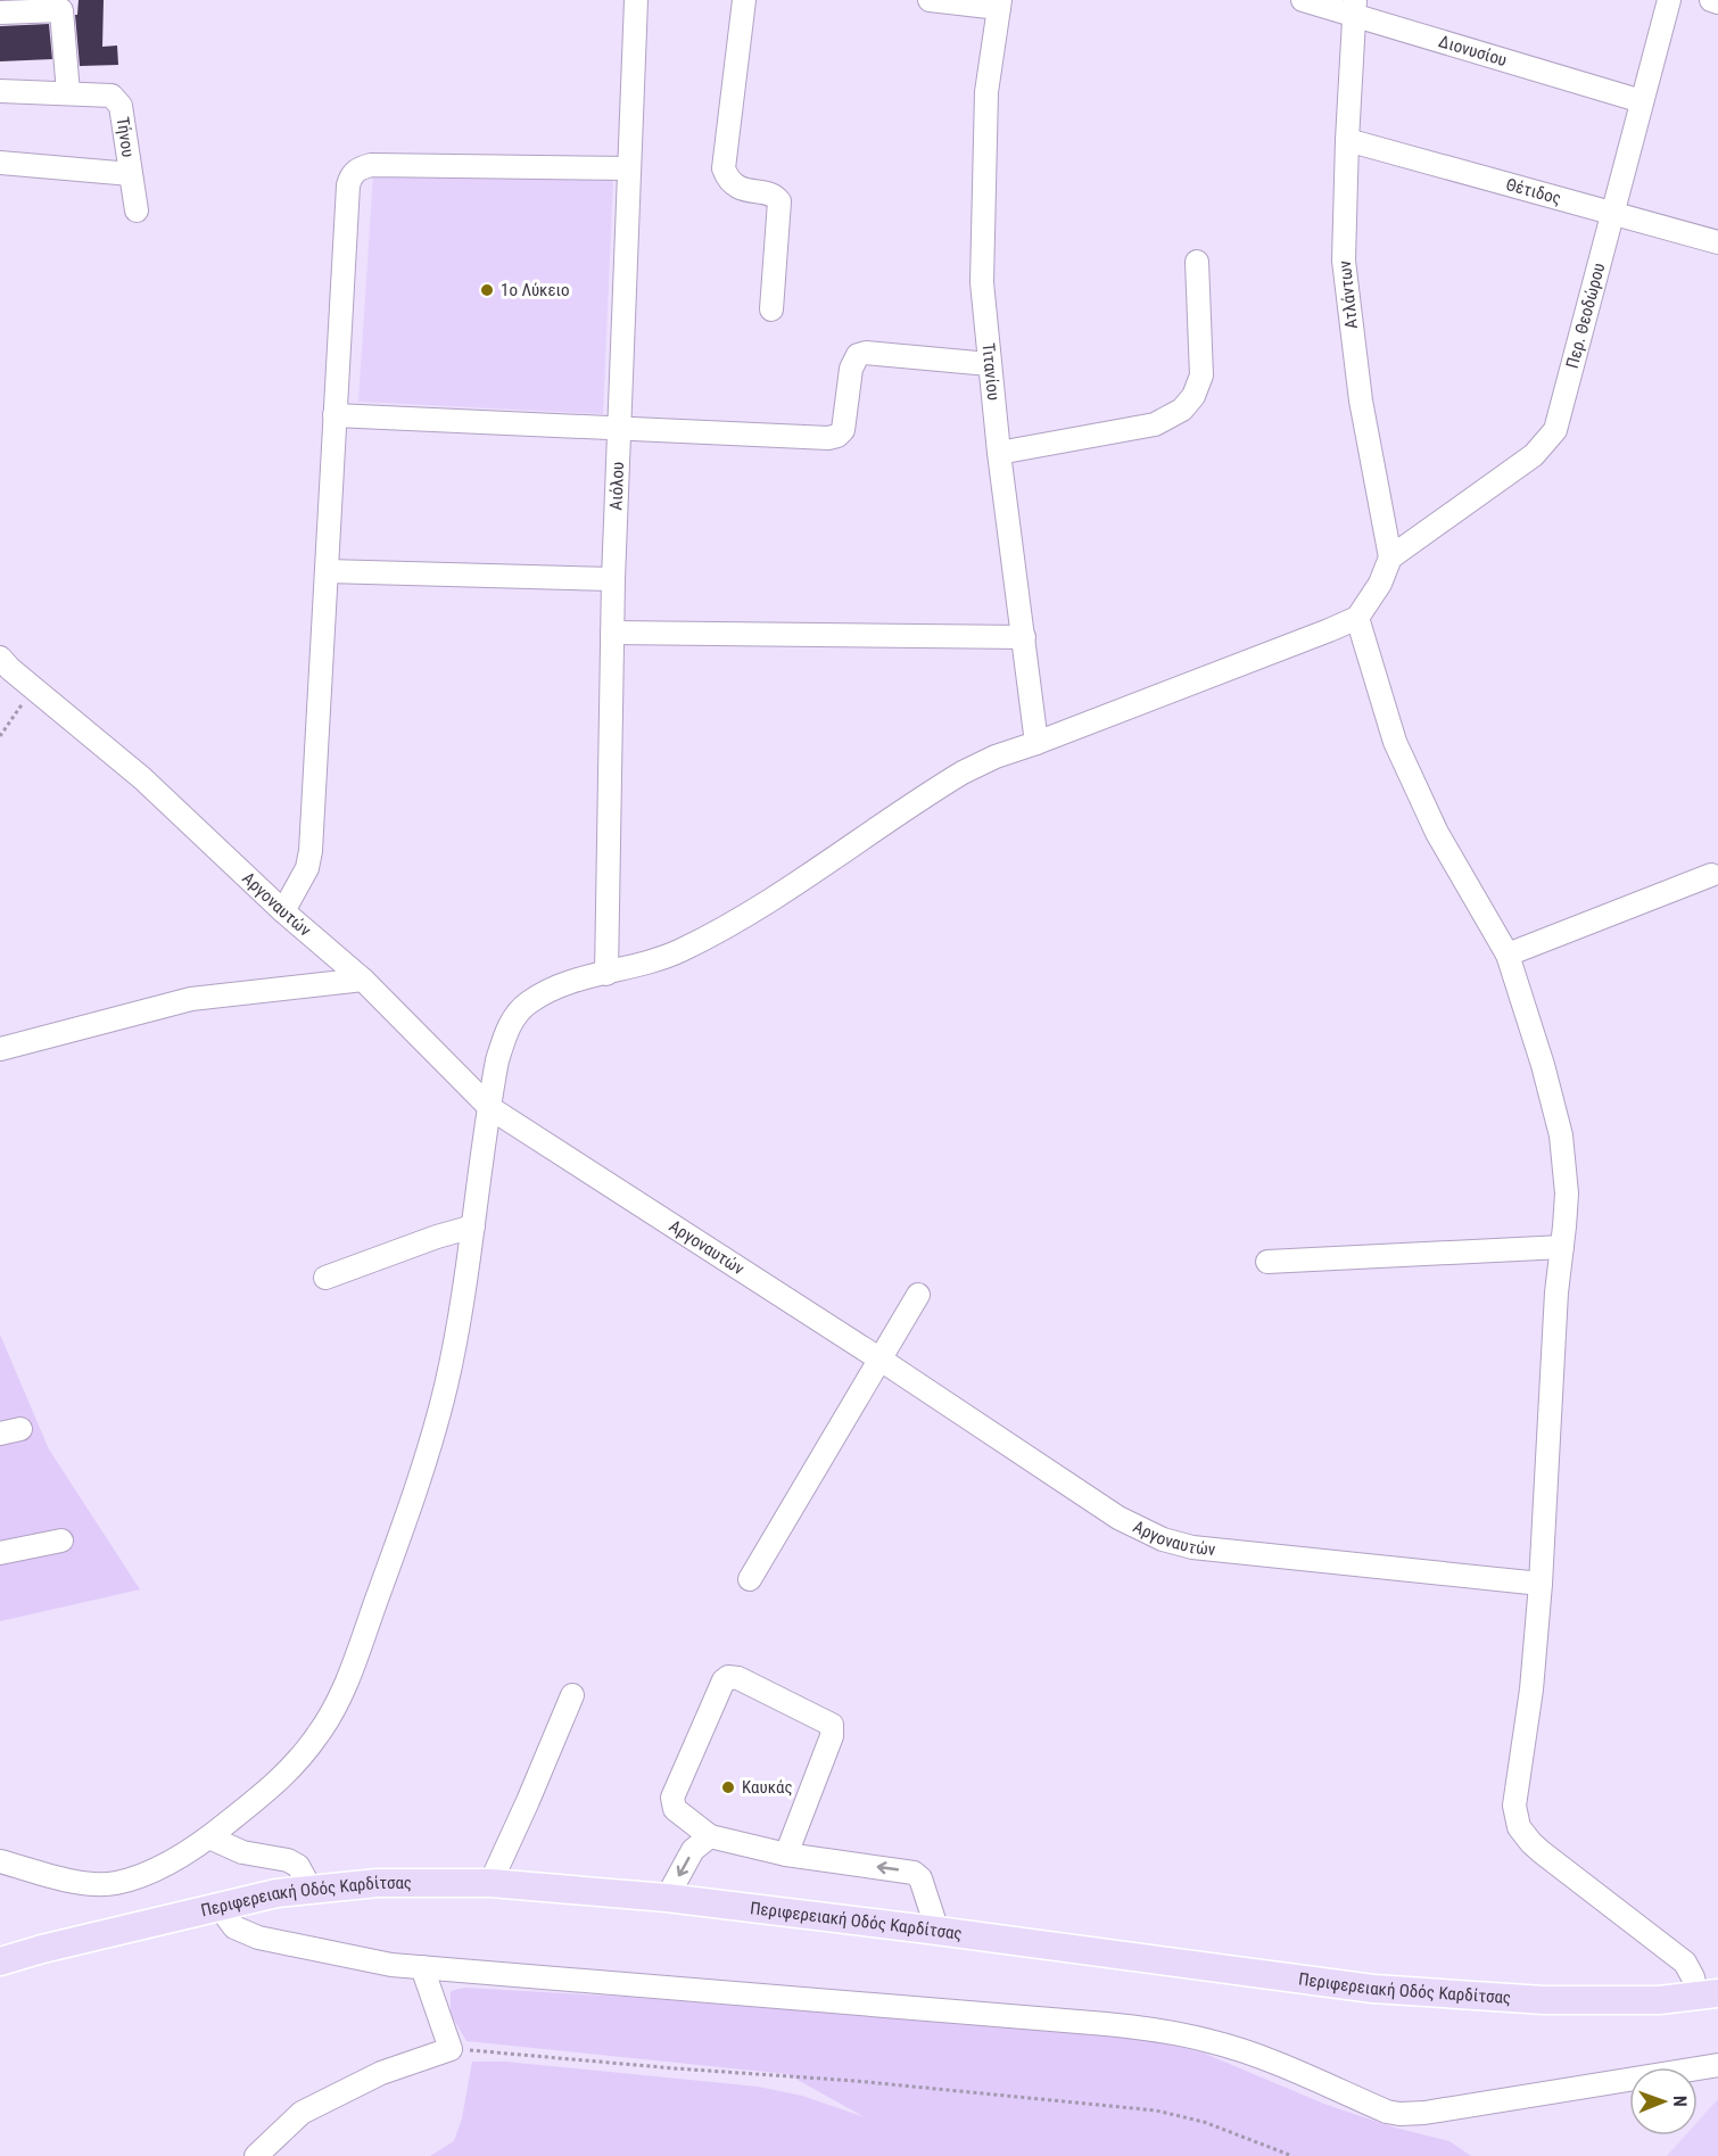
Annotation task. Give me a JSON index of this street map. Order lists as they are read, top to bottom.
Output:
{
  "streets": {
    "main road": ["Περιφερειακή Οδός Καρδίτσας"],
    "street": [
      "Διονυσίου",
      "Τήνου",
      "Θέτιδος",
      "Ατλάντων",
      "Περ. Θεοδώρου",
      "Τιτανίου",
      "Αιόλου",
      "Αργοναυτών"
    ]
  },
  "crossings": [
    ["Διονυσίου", "Ατλάντων"],
    ["Διονυσίου", "Περ. Θεοδώρου"],
    ["Θέτιδος", "Ατλάντων"],
    ["Θέτιδος", "Περ. Θεοδώρου"],
    ["Ατλάντων", "Περ. Θεοδώρου"]
  ],
  "places": ["1ο Λύκειο", "Καυκάς"],
  "north": "right"
}
